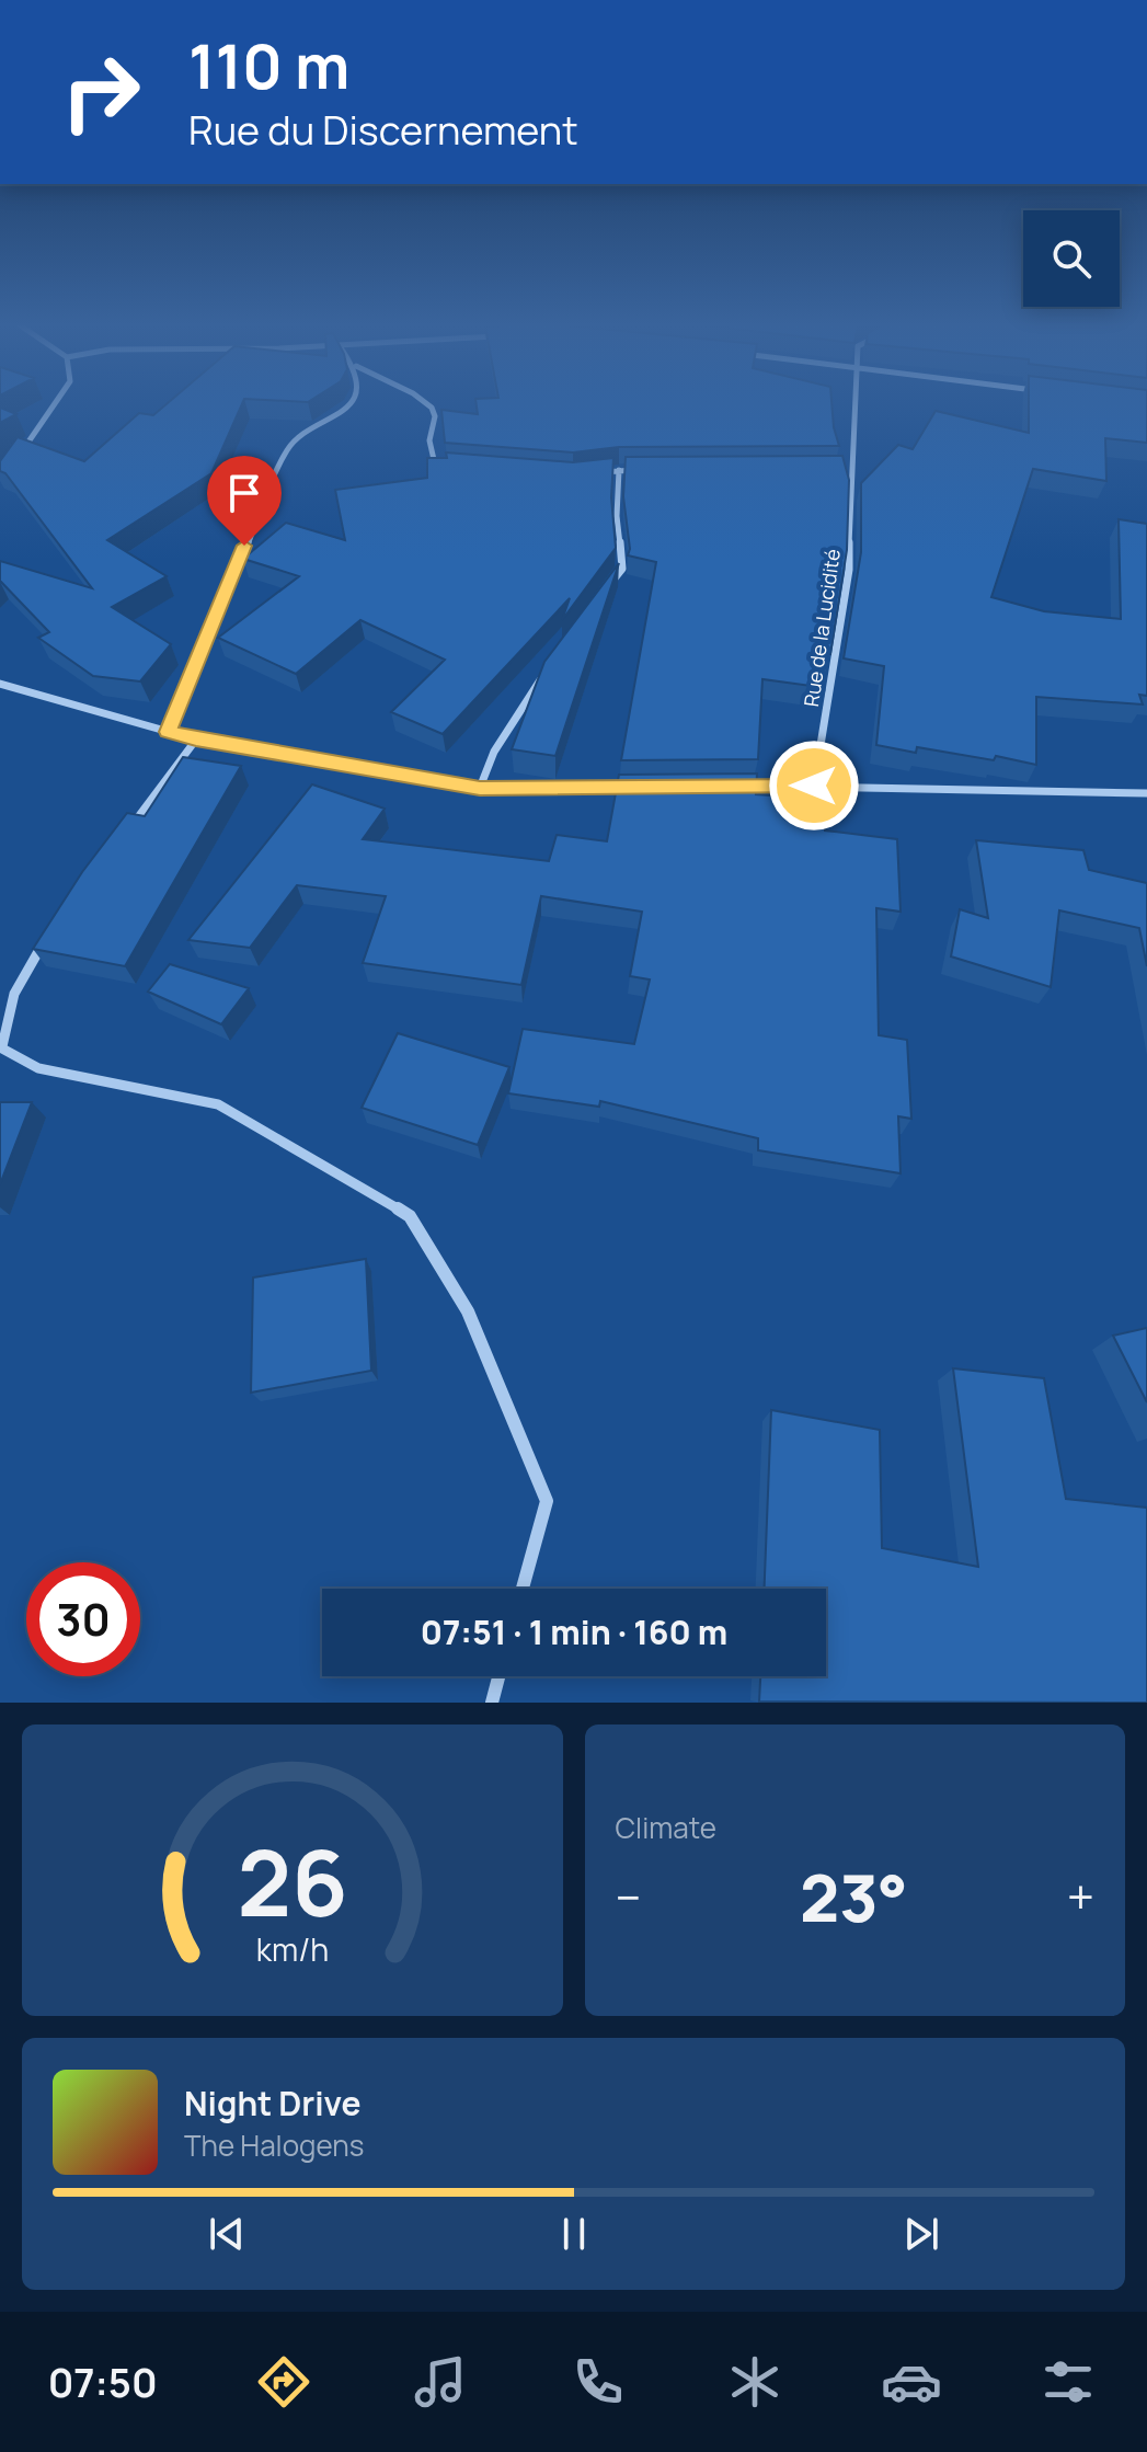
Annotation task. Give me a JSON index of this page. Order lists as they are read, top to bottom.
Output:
{
  "streets": {
    "street": ["Rue de la Lucidité"]
  },
  "page": {
    "turn": ["110 m", "Rue du Discernement"],
    "limit": "30",
    "trip": "07:51 · 1 min · 160 m",
    "tile": "Climate",
    "heat": ["−", "23°", "+"],
    "song": ["Night Drive", "The Halogens"],
    "tabs": "07:50",
    "gauge": ["26", "km/h"]
  }
}
